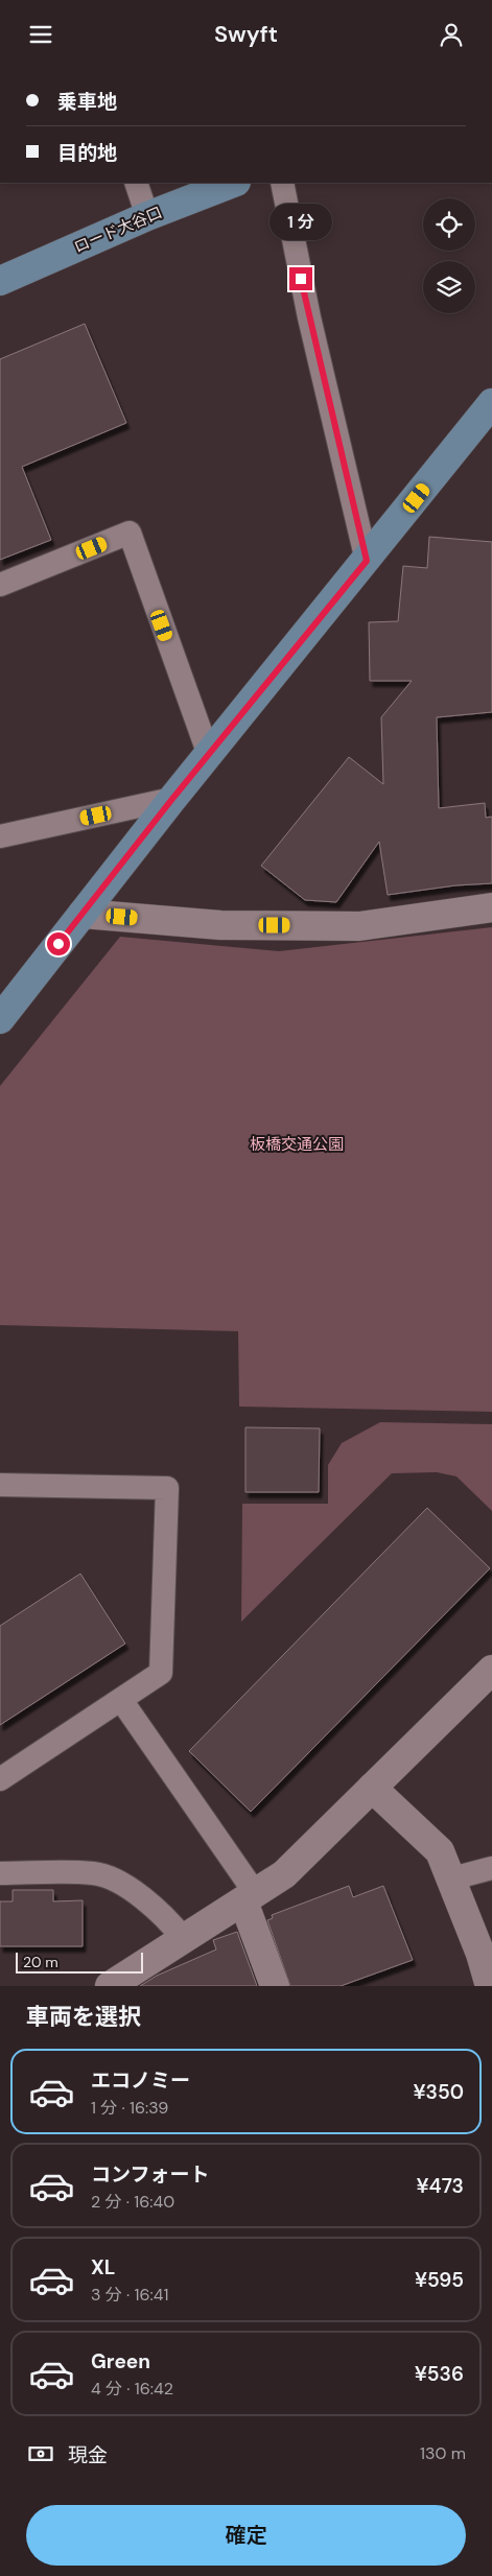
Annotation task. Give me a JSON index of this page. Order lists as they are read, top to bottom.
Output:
{
  "streets": {
    "street": ["ロード大谷口"]
  },
  "parks": ["板橋交通公園"],
  "scale_bar": "20 m",
  "page": {
    "header": "Swyft",
    "banner": ["乗車地", "目的地"],
    "bubble": "1 分",
    "scale": "20 m",
    "heading": "車両を選択",
    "list": [
      {
        "name": "エコノミー",
        "note": "1 分 · 16:39",
        "value": "¥350"
      },
      {
        "name": "コンフォート",
        "note": "2 分 · 16:40",
        "value": "¥473"
      },
      {
        "name": "XL",
        "note": "3 分 · 16:41",
        "value": "¥595"
      },
      {
        "name": "Green",
        "note": "4 分 · 16:42",
        "value": "¥536"
      }
    ],
    "pay": ["現金", "130 m"],
    "buttons": "確定"
  }
}
